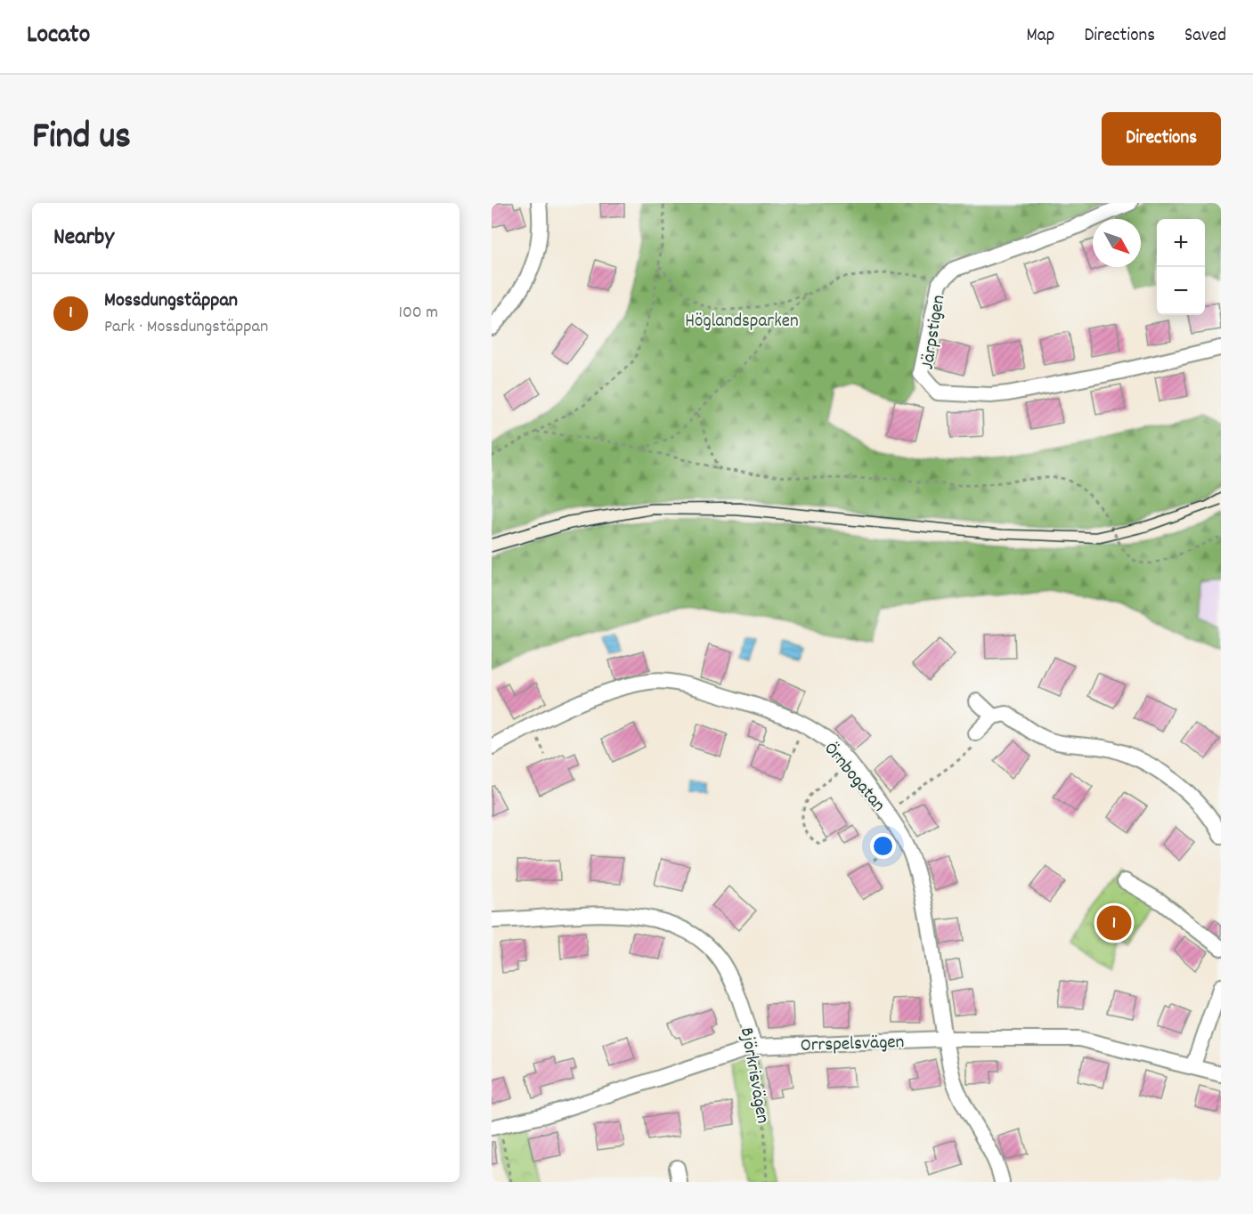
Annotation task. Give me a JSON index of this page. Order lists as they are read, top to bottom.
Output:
{
  "streets": {
    "street": [
      "Järpstigen",
      "Örnbogatan",
      "Orrspelsvägen",
      "Björkrisvägen"
    ]
  },
  "crossings": [
    ["Örnbogatan", "Orrspelsvägen"],
    ["Orrspelsvägen", "Björkrisvägen"]
  ],
  "parks": ["Höglandsparken"],
  "north": "bottom right",
  "page": {
    "header": "Locato",
    "nav": ["Map", "Directions", "Saved"],
    "title": "Find us",
    "buttons": "Directions",
    "heading": "Nearby",
    "map_buttons": ["+", "−"],
    "list": [
      {
        "mark": "1",
        "name": "Mossdungstäppan",
        "note": "Park · Mossdungstäppan",
        "value": "100 m"
      }
    ],
    "pins": "1"
  }
}
